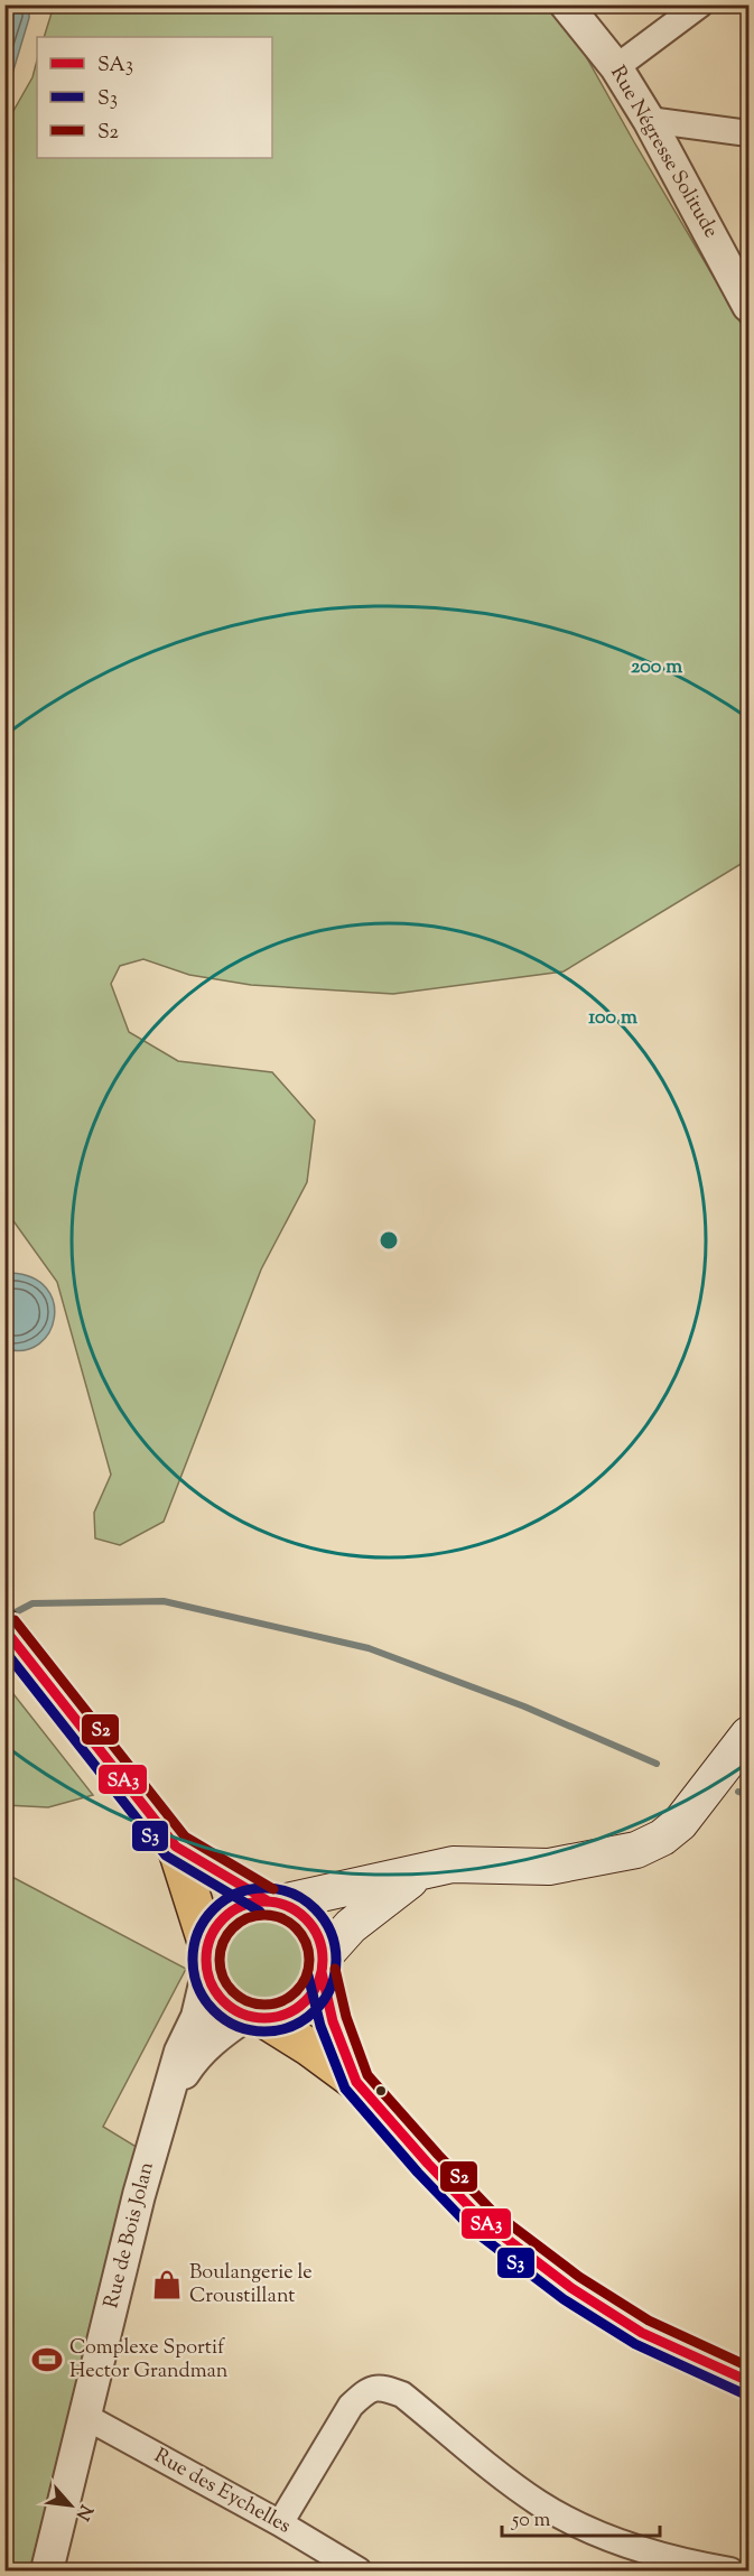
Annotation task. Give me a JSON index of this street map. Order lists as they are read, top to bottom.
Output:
{
  "streets": {
    "street": ["Rue Négresse Solitude", "Rue de Bois Jolan", "Rue des Eychelles"]
  },
  "crossings": [
    ["Rue de Bois Jolan", "Rue des Eychelles"]
  ],
  "places": {
    "shop": ["Boulangerie le Croustillant"],
    "sports": ["Complexe Sportif Hector Grandman"]
  },
  "lines": ["transit line S2", "transit line SA3", "transit line S3"],
  "legend": ["SA3", "S3", "S2"],
  "scale_bar": "50 m",
  "north": "bottom right",
  "rings": ["200 m", "100 m"]
}
